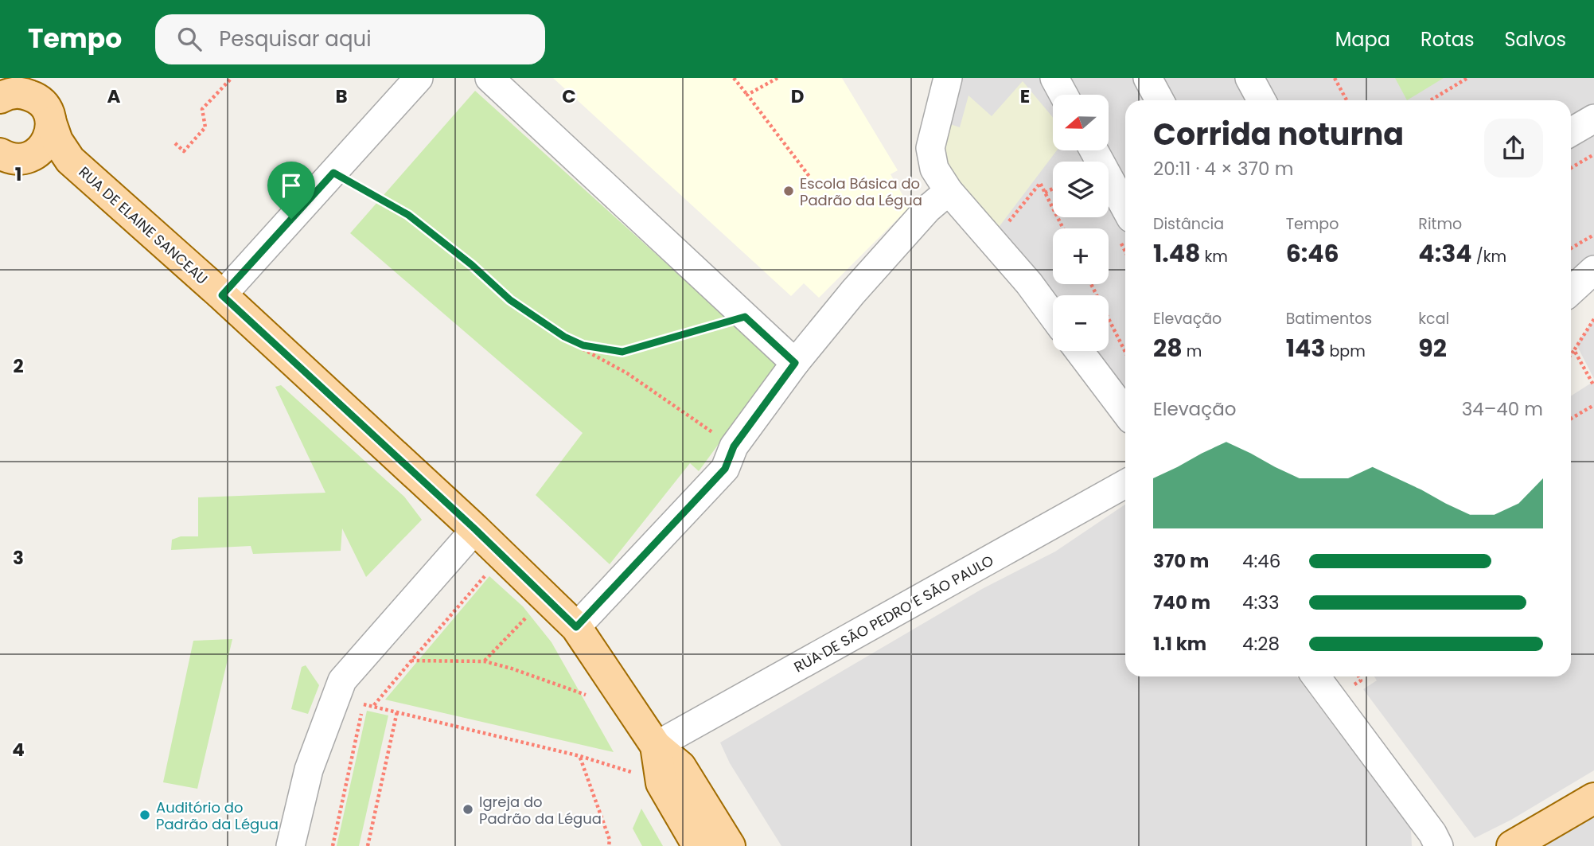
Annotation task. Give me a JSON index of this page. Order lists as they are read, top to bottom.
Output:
{
  "streets": {
    "main road": ["RUA DE ELAINE SANCEAU"],
    "street": ["RUA DE SÃO PEDRO E SÃO PAULO"]
  },
  "crossings": [
    ["RUA DE ELAINE SANCEAU", "RUA DE SÃO PEDRO E SÃO PAULO"]
  ],
  "places": ["Escola Básica do Padrão da Légua", "Igreja do Padrão da Légua", "Auditório do Padrão da Légua"],
  "north": "left",
  "page": {
    "header": "Tempo",
    "search": "Pesquisar aqui",
    "nav": ["Mapa", "Rotas", "Salvos"],
    "map_buttons": ["+", "−"],
    "heading": ["Corrida noturna", "20:11 · 4 × 370 m"],
    "stats": [
      ["Distância", "1.48 km"],
      ["Tempo", "6:46"],
      ["Ritmo", "4:34 /km"],
      ["Elevação", "28 m"],
      ["Batimentos", "143 bpm"],
      ["kcal", "92"]
    ],
    "chart": ["Elevação", "34–40 m"],
    "list": [
      {
        "name": "370 m",
        "note": "4:46"
      },
      {
        "name": "740 m",
        "note": "4:33"
      },
      {
        "name": "1.1 km",
        "note": "4:28"
      }
    ]
  },
  "grid": {
    "columns": [
      "A",
      "B",
      "C",
      "D",
      "E"
    ],
    "rows": [
      "1",
      "2",
      "3",
      "4"
    ]
  }
}
